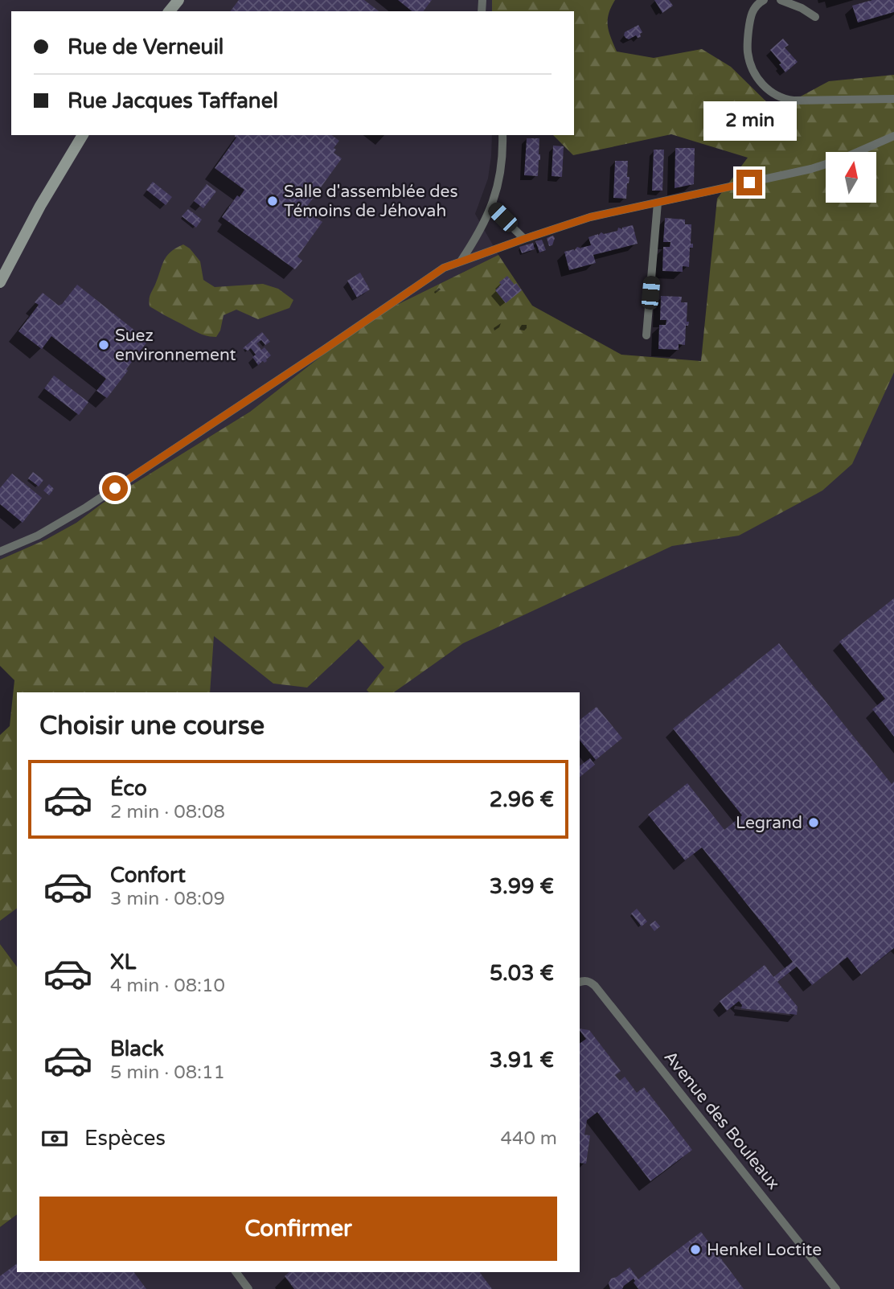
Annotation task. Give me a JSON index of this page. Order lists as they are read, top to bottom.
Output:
{
  "streets": {
    "street": ["Avenue des Bouleaux"]
  },
  "places": [
    "Salle d'assemblée des Témoins de Jéhovah",
    "Suez environnement",
    "Legrand",
    "Henkel Loctite"
  ],
  "north": "top",
  "page": {
    "banner": ["Rue de Verneuil", "Rue Jacques Taffanel"],
    "bubble": "2 min",
    "heading": "Choisir une course",
    "list": [
      {
        "name": "Éco",
        "note": "2 min · 08:08",
        "value": "2.96 €"
      },
      {
        "name": "Confort",
        "note": "3 min · 08:09",
        "value": "3.99 €"
      },
      {
        "name": "XL",
        "note": "4 min · 08:10",
        "value": "5.03 €"
      },
      {
        "name": "Black",
        "note": "5 min · 08:11",
        "value": "3.91 €"
      }
    ],
    "pay": ["Espèces", "440 m"],
    "buttons": "Confirmer"
  }
}
